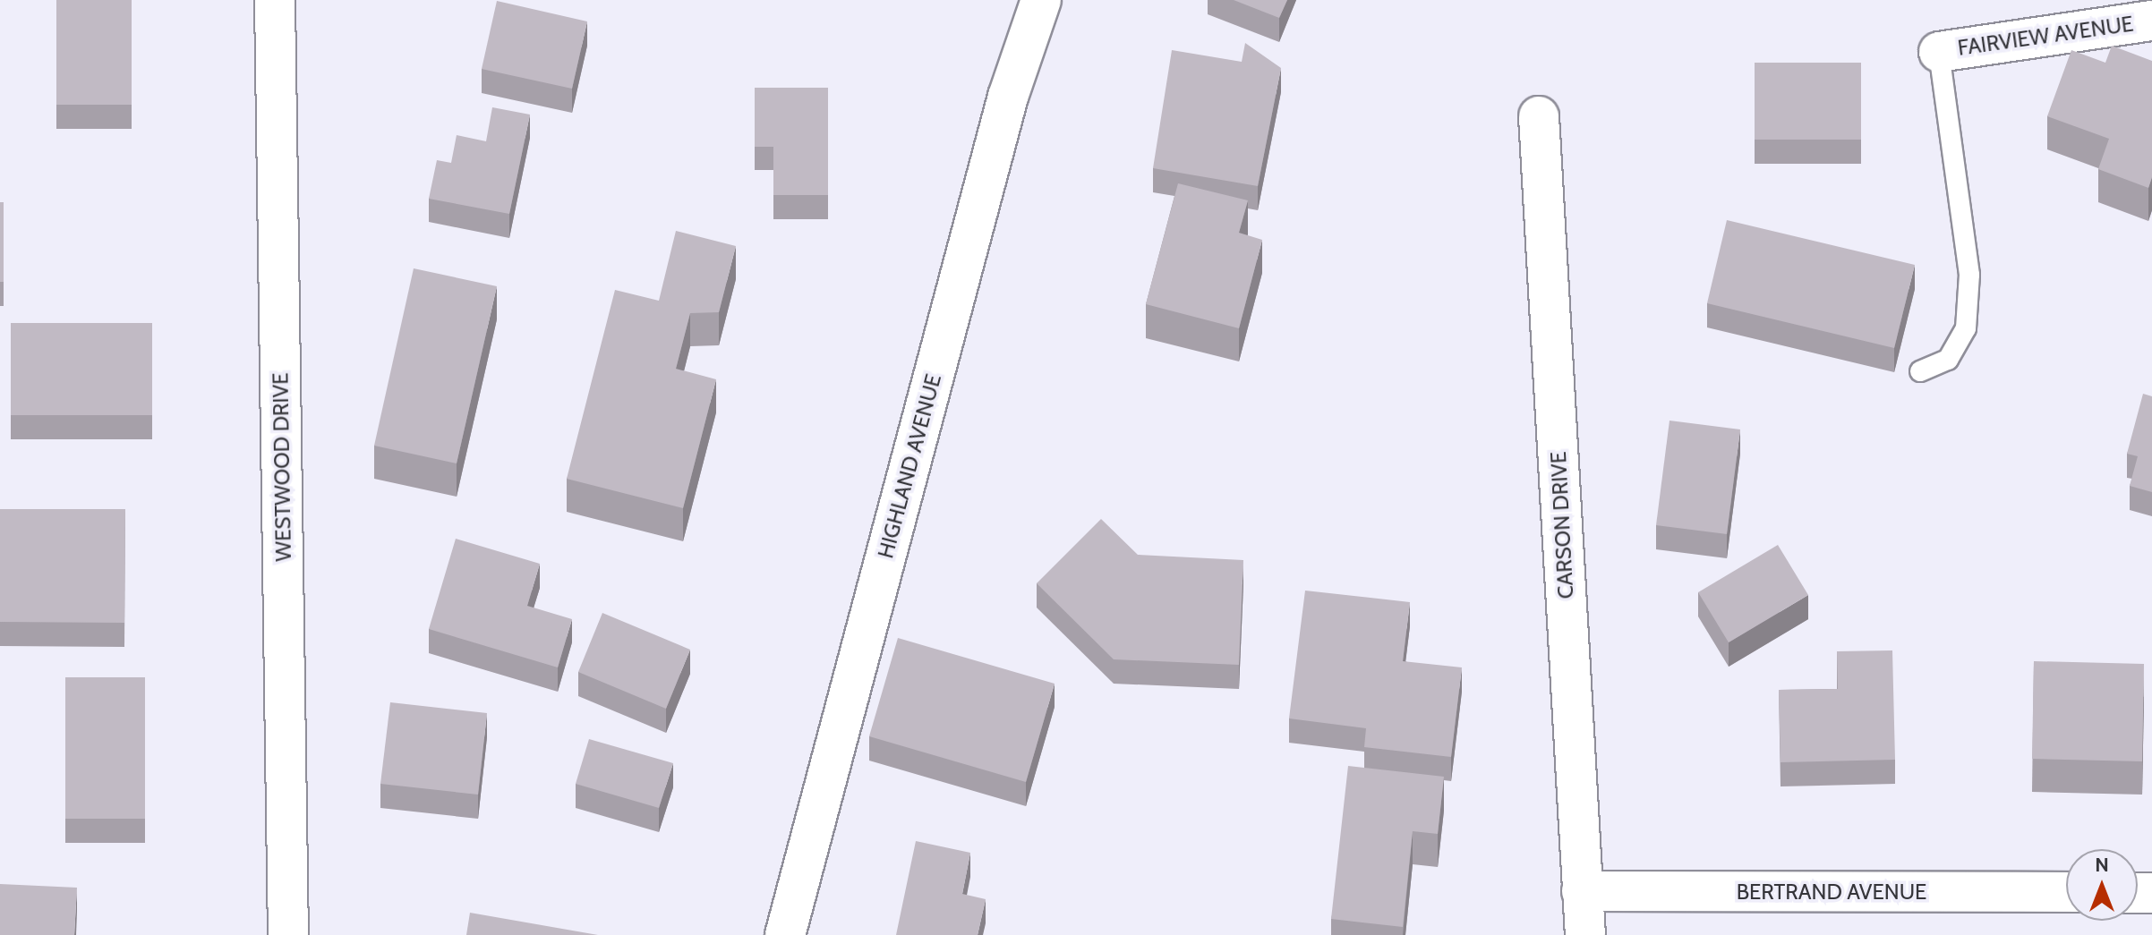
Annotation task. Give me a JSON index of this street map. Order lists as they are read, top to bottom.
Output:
{
  "streets": {
    "street": [
      "FAIRVIEW AVENUE",
      "HIGHLAND AVENUE",
      "WESTWOOD DRIVE",
      "CARSON DRIVE",
      "BERTRAND AVENUE"
    ]
  },
  "crossings": [
    ["CARSON DRIVE", "BERTRAND AVENUE"]
  ],
  "north": "top"
}
